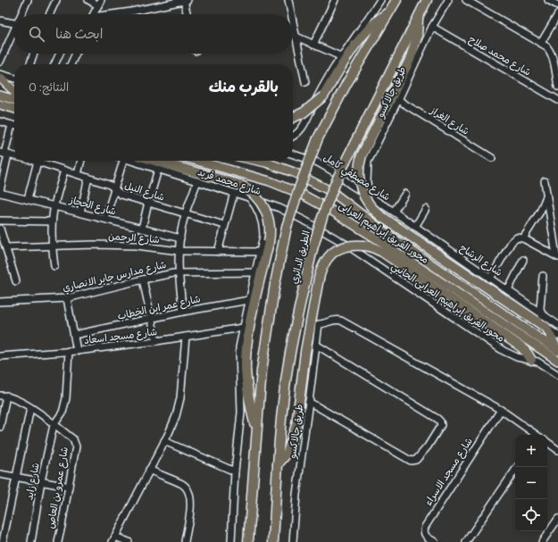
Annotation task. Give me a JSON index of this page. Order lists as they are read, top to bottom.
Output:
{
  "streets": {
    "highway": ["الطريق الدائري"],
    "main road": ["محور الفريق إبراهيم العرابى"],
    "street": [
      "شارع محمد صلاح",
      "طريق جالاكسو",
      "شارع الغراز",
      "شارع مصطفي كامل",
      "شارع محمد فريد",
      "شارع النيل",
      "شارع الحجاز",
      "شارع الرحمن",
      "شارع الرشاح",
      "شارع مدارس جابر الانصاري",
      "محور الفريق إبراهيم العرابى الجانبي",
      "شارع عمر ابن الخطاب",
      "شارع مسجد اسعاد",
      "شارع مسجد الاسراء",
      "شارع زايد",
      "شارع عمرو بن العاص"
    ]
  },
  "crossings": [
    ["شارع محمد صلاح", "طريق جالاكسو"],
    ["طريق جالاكسو", "شارع الغراز"],
    ["طريق جالاكسو", "شارع مصطفي كامل"],
    ["طريق جالاكسو", "شارع مسجد الاسراء"],
    ["شارع مصطفي كامل", "شارع الرشاح"],
    ["شارع محمد فريد", "محور الفريق إبراهيم العرابى الجانبي"],
    ["شارع زايد", "شارع عمرو بن العاص"]
  ],
  "page": {
    "search": "ابحث هنا",
    "heading": ["بالقرب منك", "النتائج: 0"],
    "map_buttons": ["+", "−"]
  }
}
